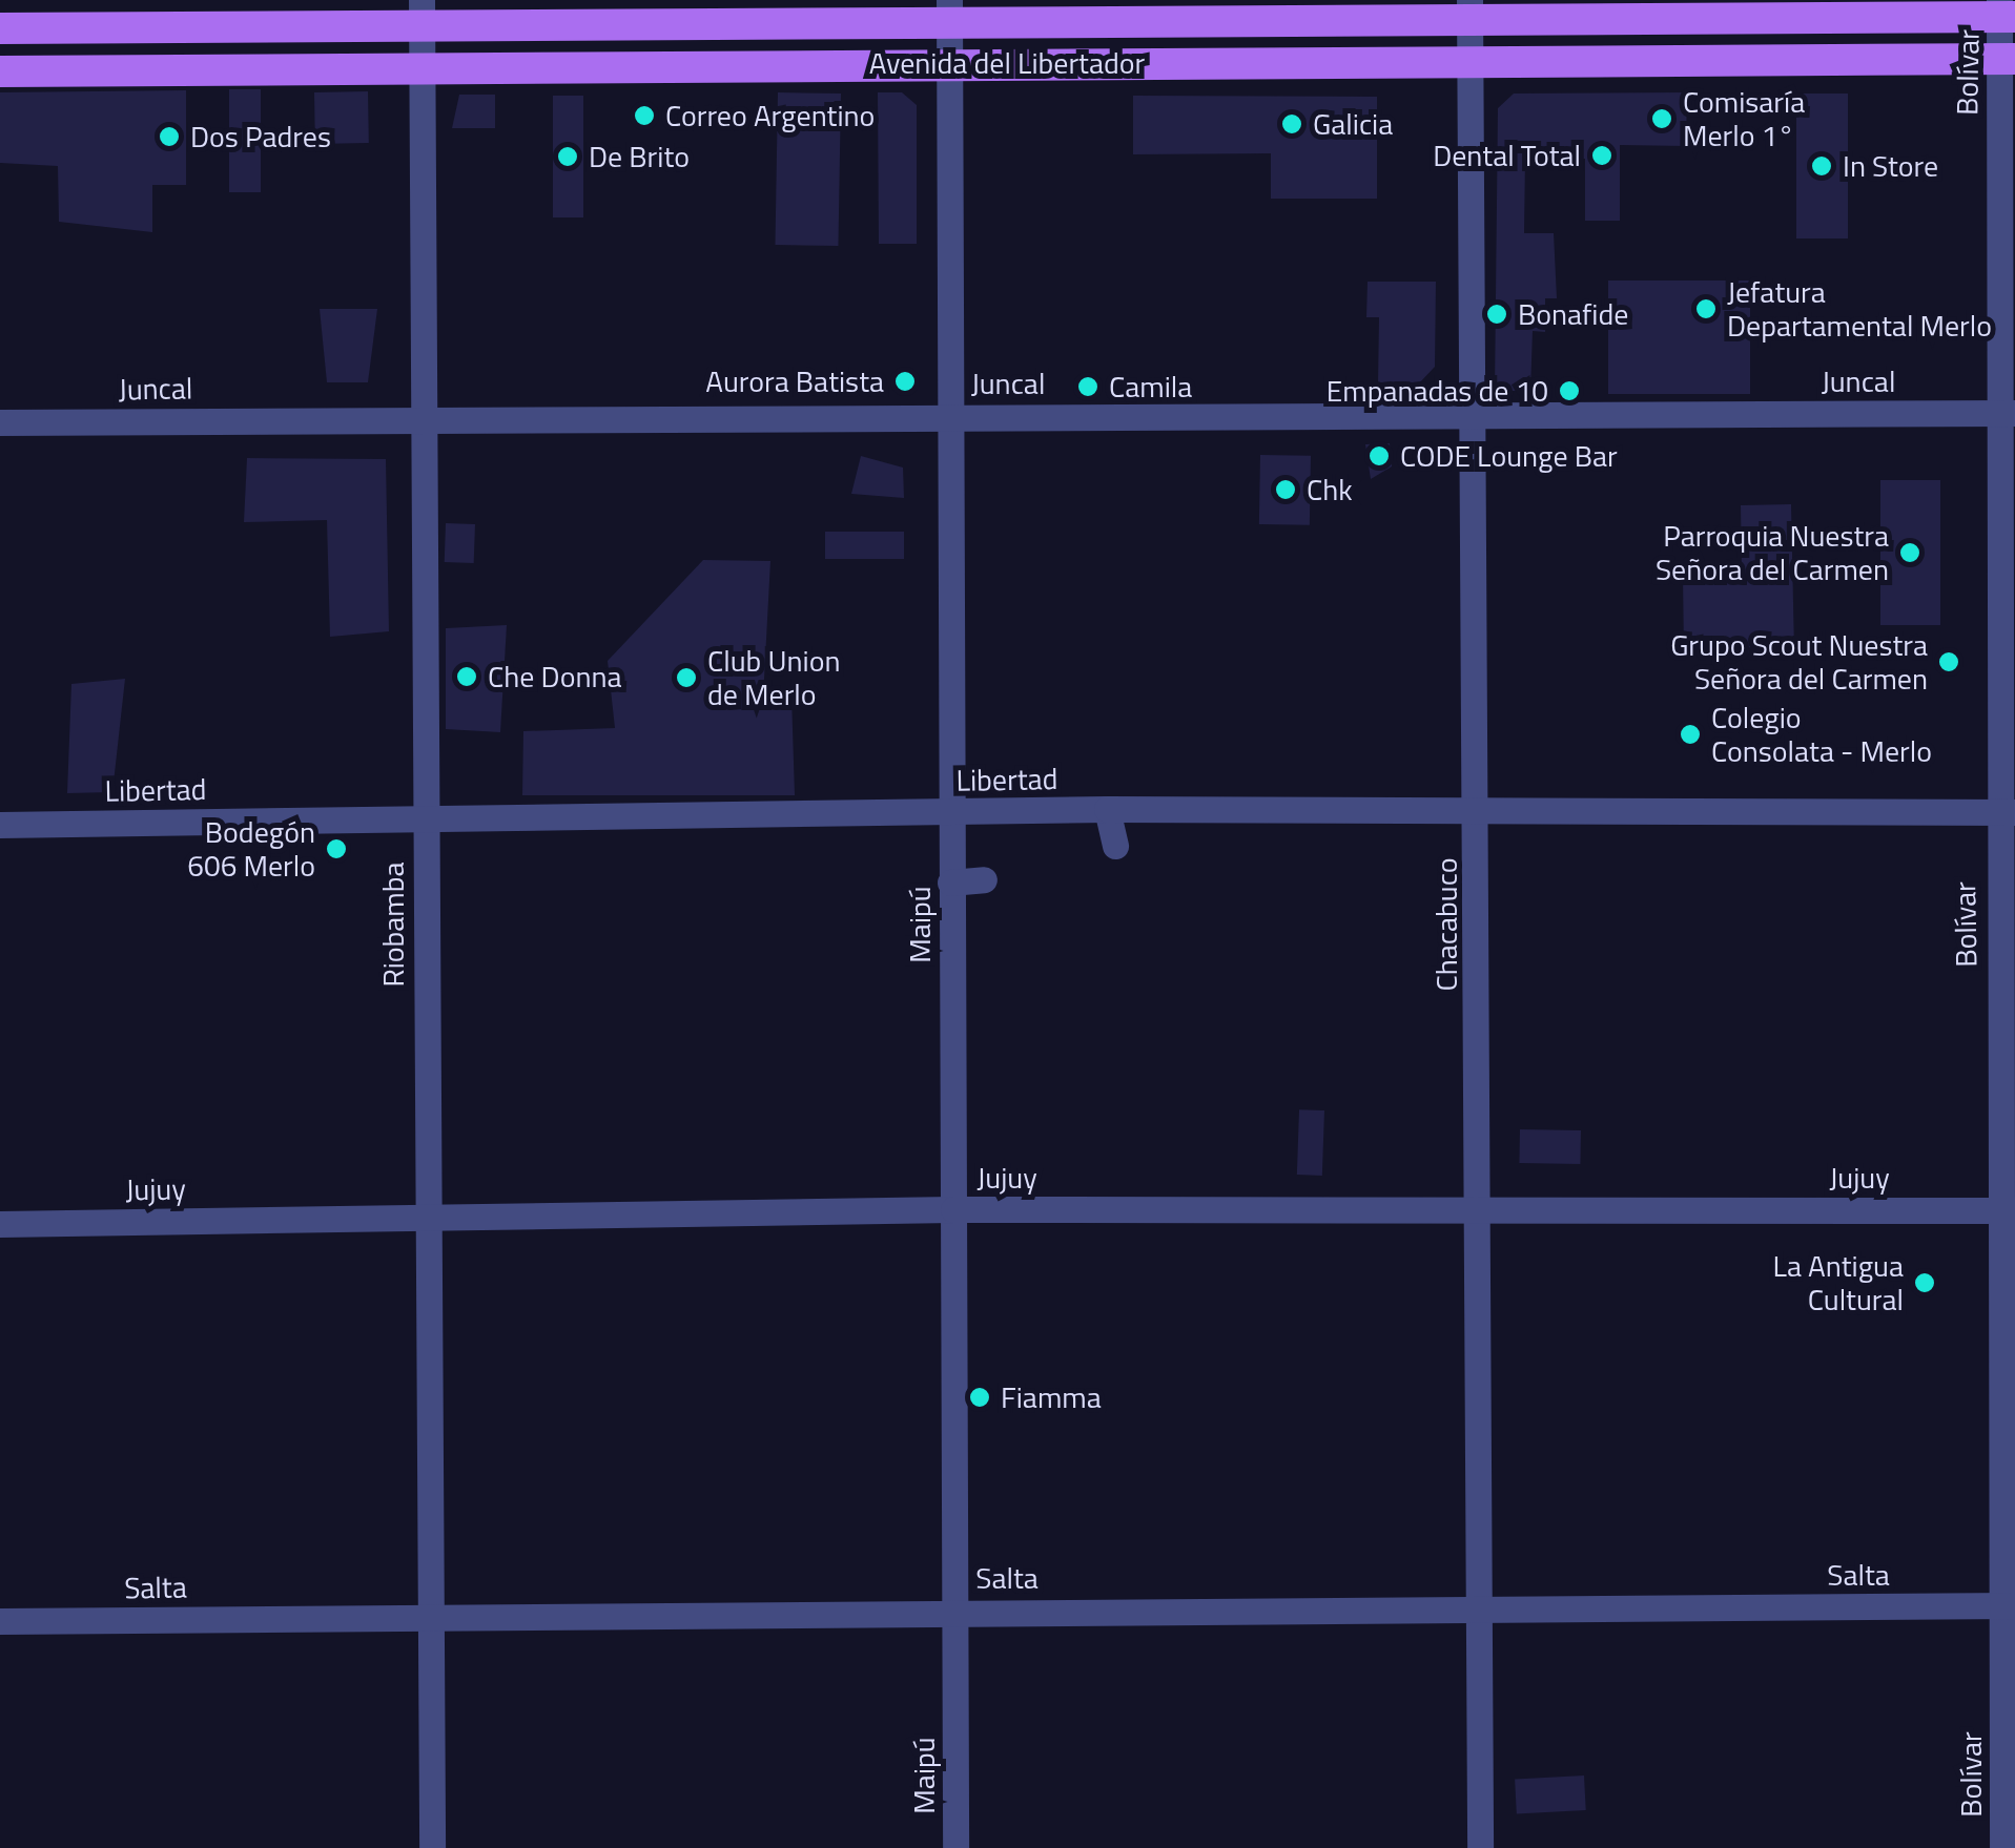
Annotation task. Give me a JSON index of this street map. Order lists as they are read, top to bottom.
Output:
{
  "streets": {
    "main road": ["Avenida del Libertador"],
    "street": [
      "Bolívar",
      "Juncal",
      "Libertad",
      "Riobamba",
      "Maipú",
      "Chacabuco",
      "Jujuy",
      "Salta"
    ]
  },
  "crossings": [
    ["Avenida del Libertador", "Bolívar"],
    ["Avenida del Libertador", "Riobamba"],
    ["Avenida del Libertador", "Maipú"],
    ["Avenida del Libertador", "Chacabuco"],
    ["Bolívar", "Juncal"],
    ["Bolívar", "Libertad"],
    ["Bolívar", "Jujuy"],
    ["Bolívar", "Salta"],
    ["Juncal", "Riobamba"],
    ["Juncal", "Maipú"],
    ["Juncal", "Chacabuco"],
    ["Libertad", "Riobamba"],
    ["Libertad", "Maipú"],
    ["Libertad", "Chacabuco"],
    ["Riobamba", "Jujuy"],
    ["Riobamba", "Salta"],
    ["Maipú", "Jujuy"],
    ["Maipú", "Salta"],
    ["Chacabuco", "Jujuy"],
    ["Chacabuco", "Salta"]
  ],
  "places": [
    "Correo Argentino",
    "Comisaría Merlo 1°",
    "Galicia",
    "Dos Padres",
    "Dental Total",
    "De Brito",
    "In Store",
    "Jefatura Departamental Merlo",
    "Bonafide",
    "Aurora Batista",
    "Camila",
    "Empanadas de 10",
    "CODE Lounge Bar",
    "Chk",
    "Parroquia Nuestra Señora del Carmen",
    "Grupo Scout Nuestra Señora del Carmen",
    "Che Donna",
    "Club Union de Merlo",
    "Colegio Consolata - Merlo",
    "Bodegón 606 Merlo",
    "La Antigua Cultural",
    "Fiamma"
  ]
}
